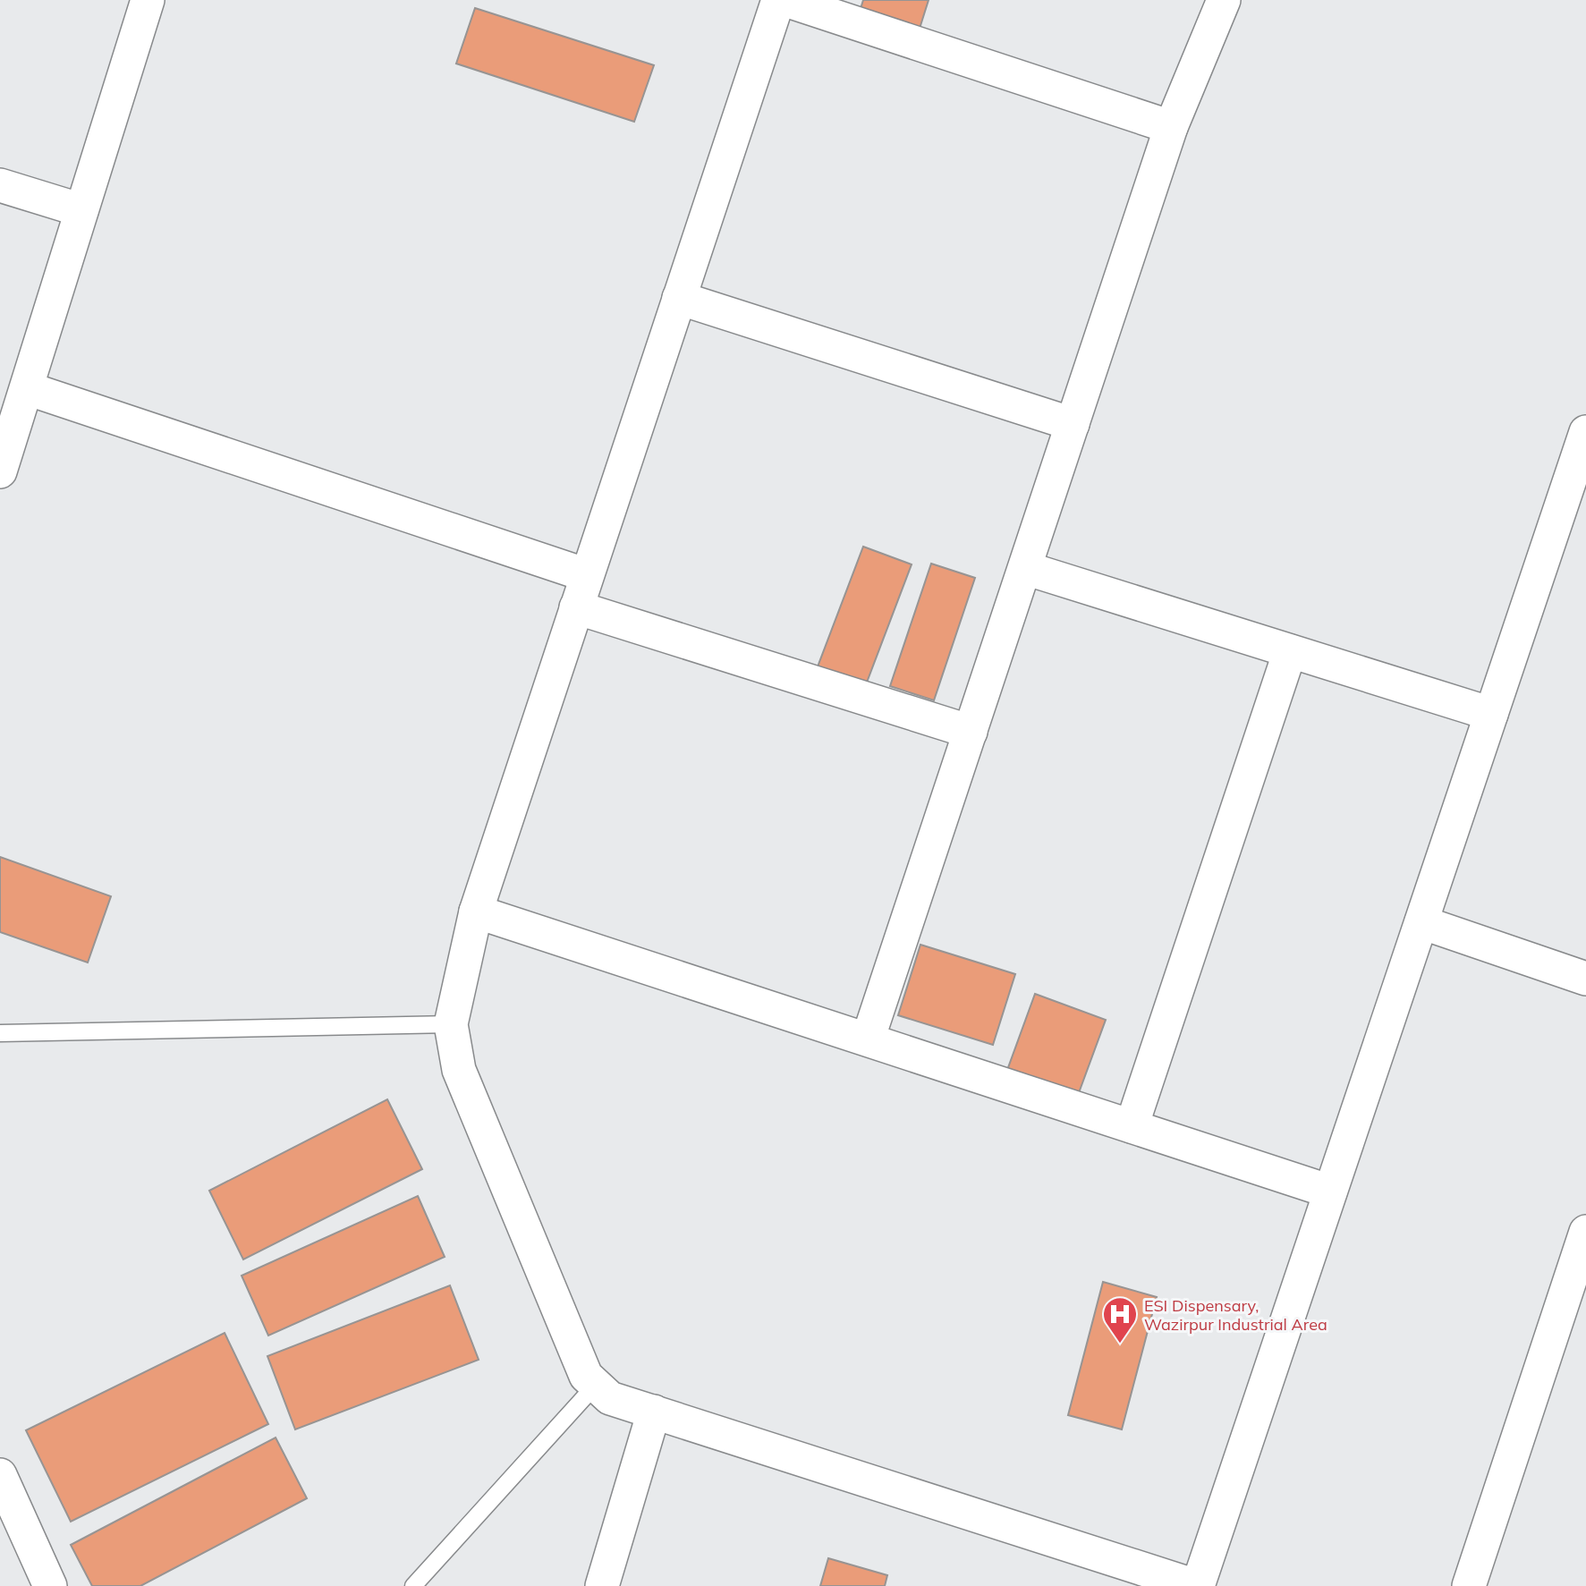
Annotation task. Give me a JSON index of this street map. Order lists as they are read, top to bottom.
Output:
{
  "places": {
    "hospital": ["ESI Dispensary, Wazirpur Industrial Area"]
  }
}
